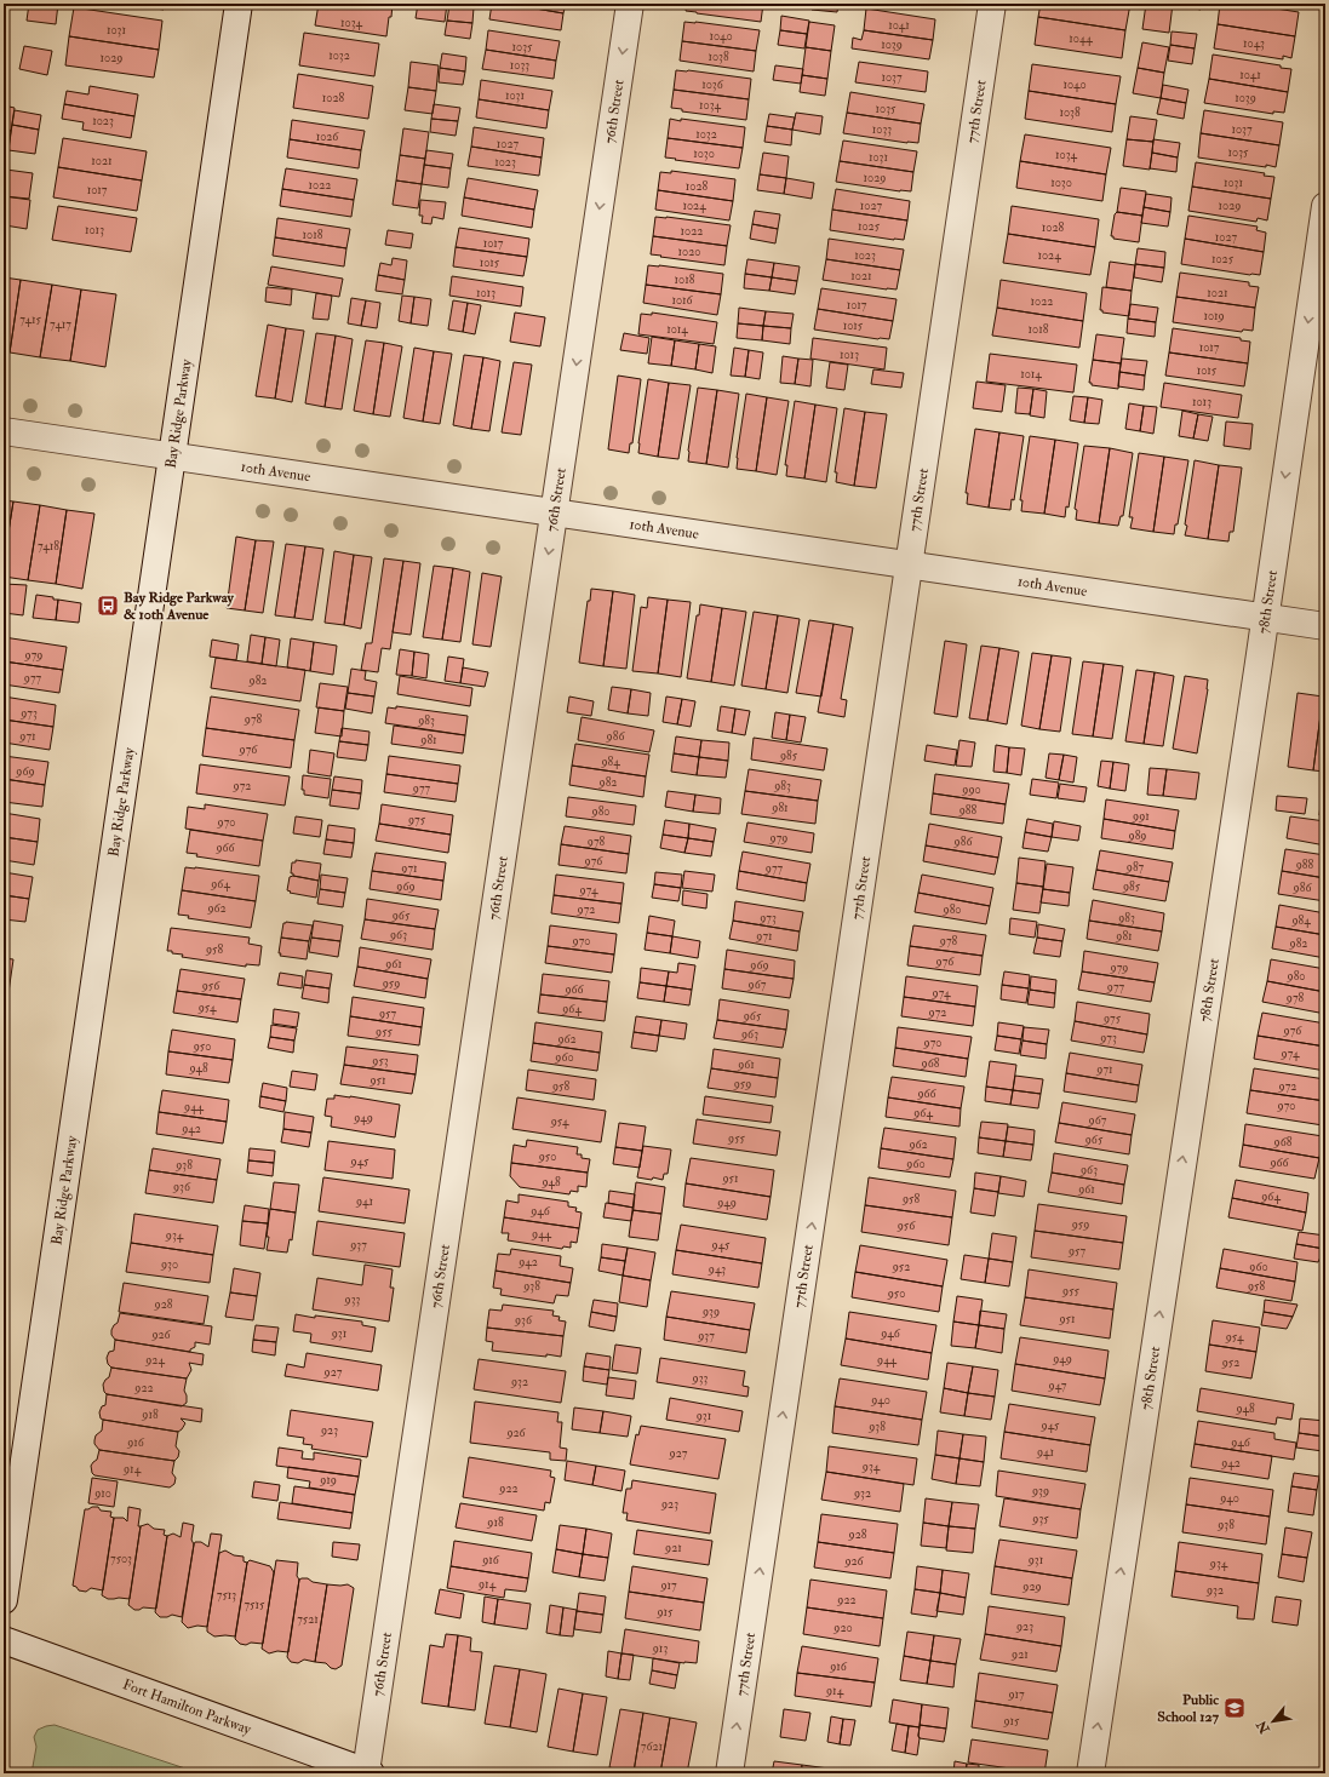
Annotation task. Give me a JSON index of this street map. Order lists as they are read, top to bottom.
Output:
{
  "streets": {
    "street": [
      "76th Street",
      "77th Street",
      "Bay Ridge Parkway",
      "10th Avenue",
      "78th Street",
      "Fort Hamilton Parkway"
    ]
  },
  "crossings": [
    ["76th Street", "10th Avenue"],
    ["76th Street", "Fort Hamilton Parkway"],
    ["77th Street", "10th Avenue"],
    ["Bay Ridge Parkway", "10th Avenue"],
    ["10th Avenue", "78th Street"]
  ],
  "one_way": ["76th Street", "77th Street"],
  "places": {
    "bus stop": ["Bay Ridge Parkway & 10th Avenue"],
    "school or university": ["Public School 127"]
  },
  "house_numbers": [
    "1034",
    "1041",
    "1031",
    "1040",
    "1044",
    "1043",
    "1039",
    "1035",
    "1032",
    "1038",
    "1029",
    "1033",
    "1041",
    "1037",
    "1036",
    "1040",
    "1031",
    "1028",
    "1039",
    "1034",
    "1035",
    "1038",
    "1023",
    "1033",
    "1037",
    "1032",
    "1026",
    "1027",
    "1035",
    "1030",
    "1034",
    "1031",
    "1021",
    "1023",
    "1029",
    "1030",
    "1031",
    "1022",
    "1028",
    "1017",
    "1024",
    "1027",
    "1029",
    "1025",
    "1028",
    "1013",
    "1022",
    "1018",
    "1027",
    "1017",
    "1020",
    "1023",
    "1024",
    "1025",
    "1015",
    "1021",
    "1018",
    "1013",
    "1021",
    "1016",
    "1022",
    "1017",
    "1019",
    "7415",
    "7417",
    "1015",
    "1014",
    "1018",
    "1017",
    "1013",
    "1015",
    "1014",
    "1013",
    "7418",
    "979",
    "977",
    "982",
    "973",
    "978",
    "983",
    "971",
    "986",
    "981",
    "976",
    "985",
    "984",
    "969",
    "982",
    "972",
    "983",
    "977",
    "990",
    "981",
    "988",
    "980",
    "991",
    "975",
    "970",
    "989",
    "979",
    "978",
    "986",
    "966",
    "976",
    "988",
    "987",
    "971",
    "977",
    "964",
    "969",
    "985",
    "986",
    "974",
    "962",
    "972",
    "980",
    "965",
    "973",
    "983",
    "984",
    "963",
    "971",
    "981",
    "970",
    "978",
    "982",
    "958",
    "976",
    "961",
    "969",
    "979",
    "980",
    "959",
    "967",
    "956",
    "977",
    "966",
    "974",
    "978",
    "954",
    "964",
    "972",
    "957",
    "965",
    "975",
    "976",
    "955",
    "963",
    "973",
    "962",
    "970",
    "950",
    "974",
    "960",
    "953",
    "968",
    "961",
    "948",
    "971",
    "951",
    "959",
    "958",
    "972",
    "966",
    "970",
    "944",
    "964",
    "949",
    "967",
    "954",
    "942",
    "955",
    "965",
    "968",
    "962",
    "950",
    "945",
    "966",
    "960",
    "938",
    "963",
    "951",
    "948",
    "936",
    "961",
    "964",
    "958",
    "941",
    "949",
    "946",
    "959",
    "956",
    "944",
    "934",
    "937",
    "945",
    "957",
    "942",
    "930",
    "952",
    "960",
    "943",
    "938",
    "958",
    "955",
    "950",
    "933",
    "928",
    "939",
    "951",
    "936",
    "931",
    "946",
    "926",
    "937",
    "954",
    "949",
    "924",
    "944",
    "952",
    "927",
    "933",
    "932",
    "947",
    "922",
    "940",
    "948",
    "918",
    "931",
    "945",
    "938",
    "923",
    "926",
    "916",
    "946",
    "941",
    "927",
    "942",
    "934",
    "914",
    "919",
    "922",
    "939",
    "910",
    "932",
    "940",
    "923",
    "935",
    "918",
    "938",
    "928",
    "921",
    "7503",
    "916",
    "931",
    "926",
    "934",
    "914",
    "917",
    "929",
    "932",
    "7513",
    "922",
    "7515",
    "915",
    "7521",
    "923",
    "920",
    "913",
    "921",
    "916",
    "914",
    "917",
    "915",
    "7621"
  ],
  "north": "bottom left"
}
